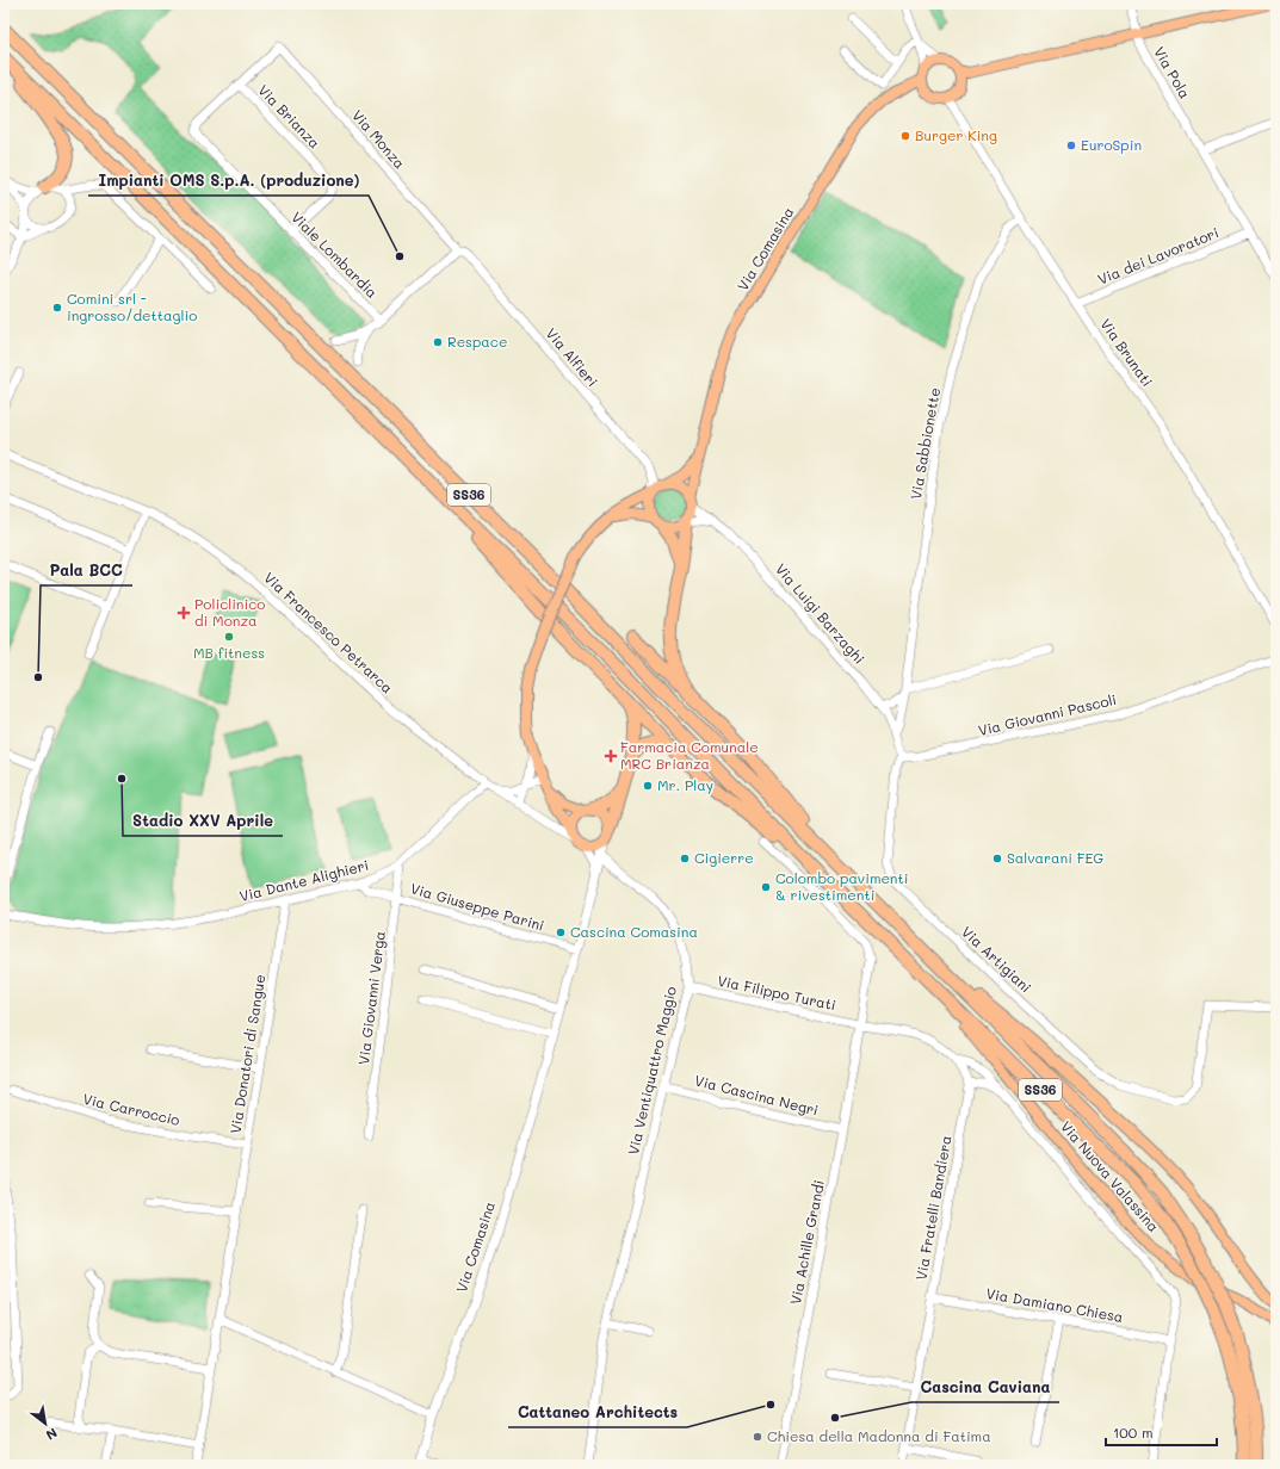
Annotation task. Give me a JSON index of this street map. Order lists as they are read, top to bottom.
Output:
{
  "streets": {
    "highway": ["SS36"],
    "main road": ["Via Comasina", "Via Nuova Valassina"],
    "street": [
      "Via Pola",
      "Via Brianza",
      "Via Monza",
      "Viale Lombardia",
      "Via dei Lavoratori",
      "Via Brunati",
      "Via Alfieri",
      "Via Sabbionette",
      "Via Luigi Barzaghi",
      "Via Francesco Petrarca",
      "Via Giovanni Pascoli",
      "Via Dante Alighieri",
      "Via Giuseppe Parini",
      "Via Artigiani",
      "Via Filippo Turati",
      "Via Giovanni Verga",
      "Via Donatori di Sangue",
      "Via Ventiquattro Maggio",
      "Via Cascina Negri",
      "Via Carroccio",
      "Via Fratelli Bandiera",
      "Via Achille Grandi",
      "Via Damiano Chiesa"
    ]
  },
  "crossings": [
    ["Via Pola", "Via dei Lavoratori"],
    ["Via Brianza", "Viale Lombardia"],
    ["Via Monza", "Viale Lombardia"],
    ["Via Monza", "Via Alfieri"],
    ["Via Comasina", "Via Brunati"],
    ["Via Comasina", "Via Alfieri"],
    ["Via Comasina", "Via Luigi Barzaghi"],
    ["Via Comasina", "Via Giuseppe Parini"],
    ["Via Comasina", "Via Ventiquattro Maggio"],
    ["Via dei Lavoratori", "Via Brunati"],
    ["Via Brunati", "Via Sabbionette"],
    ["Via Alfieri", "Via Luigi Barzaghi"],
    ["Via Sabbionette", "Via Luigi Barzaghi"],
    ["SS36", "Via Nuova Valassina"],
    ["Via Francesco Petrarca", "Via Dante Alighieri"],
    ["Via Giovanni Pascoli", "Via Artigiani"],
    ["Via Dante Alighieri", "Via Giuseppe Parini"],
    ["Via Dante Alighieri", "Via Giovanni Verga"],
    ["Via Dante Alighieri", "Via Donatori di Sangue"],
    ["Via Giuseppe Parini", "Via Giovanni Verga"],
    ["Via Filippo Turati", "Via Ventiquattro Maggio"],
    ["Via Filippo Turati", "Via Achille Grandi"],
    ["Via Donatori di Sangue", "Via Carroccio"],
    ["Via Ventiquattro Maggio", "Via Cascina Negri"],
    ["Via Cascina Negri", "Via Achille Grandi"],
    ["Via Fratelli Bandiera", "Via Damiano Chiesa"]
  ],
  "places": {
    "other": [
      "Burger King",
      "EuroSpin",
      "Impianti OMS S.p.A. (produzione)",
      "Comini srl - ingrosso/dettaglio",
      "Respace",
      "MB fitness",
      "Pala BCC",
      "Stadio XXV Aprile",
      "Mr. Play",
      "Cigierre",
      "Salvarani FEG",
      "Colombo pavimenti & rivestimenti",
      "Cascina Comasina",
      "Cattaneo Architects",
      "Cascina Caviana",
      "Chiesa della Madonna di Fatima"
    ],
    "health": ["Policlinico di Monza", "Farmacia Comunale MRC Brianza"]
  },
  "scale_bar": "100 m",
  "north": "bottom right"
}
